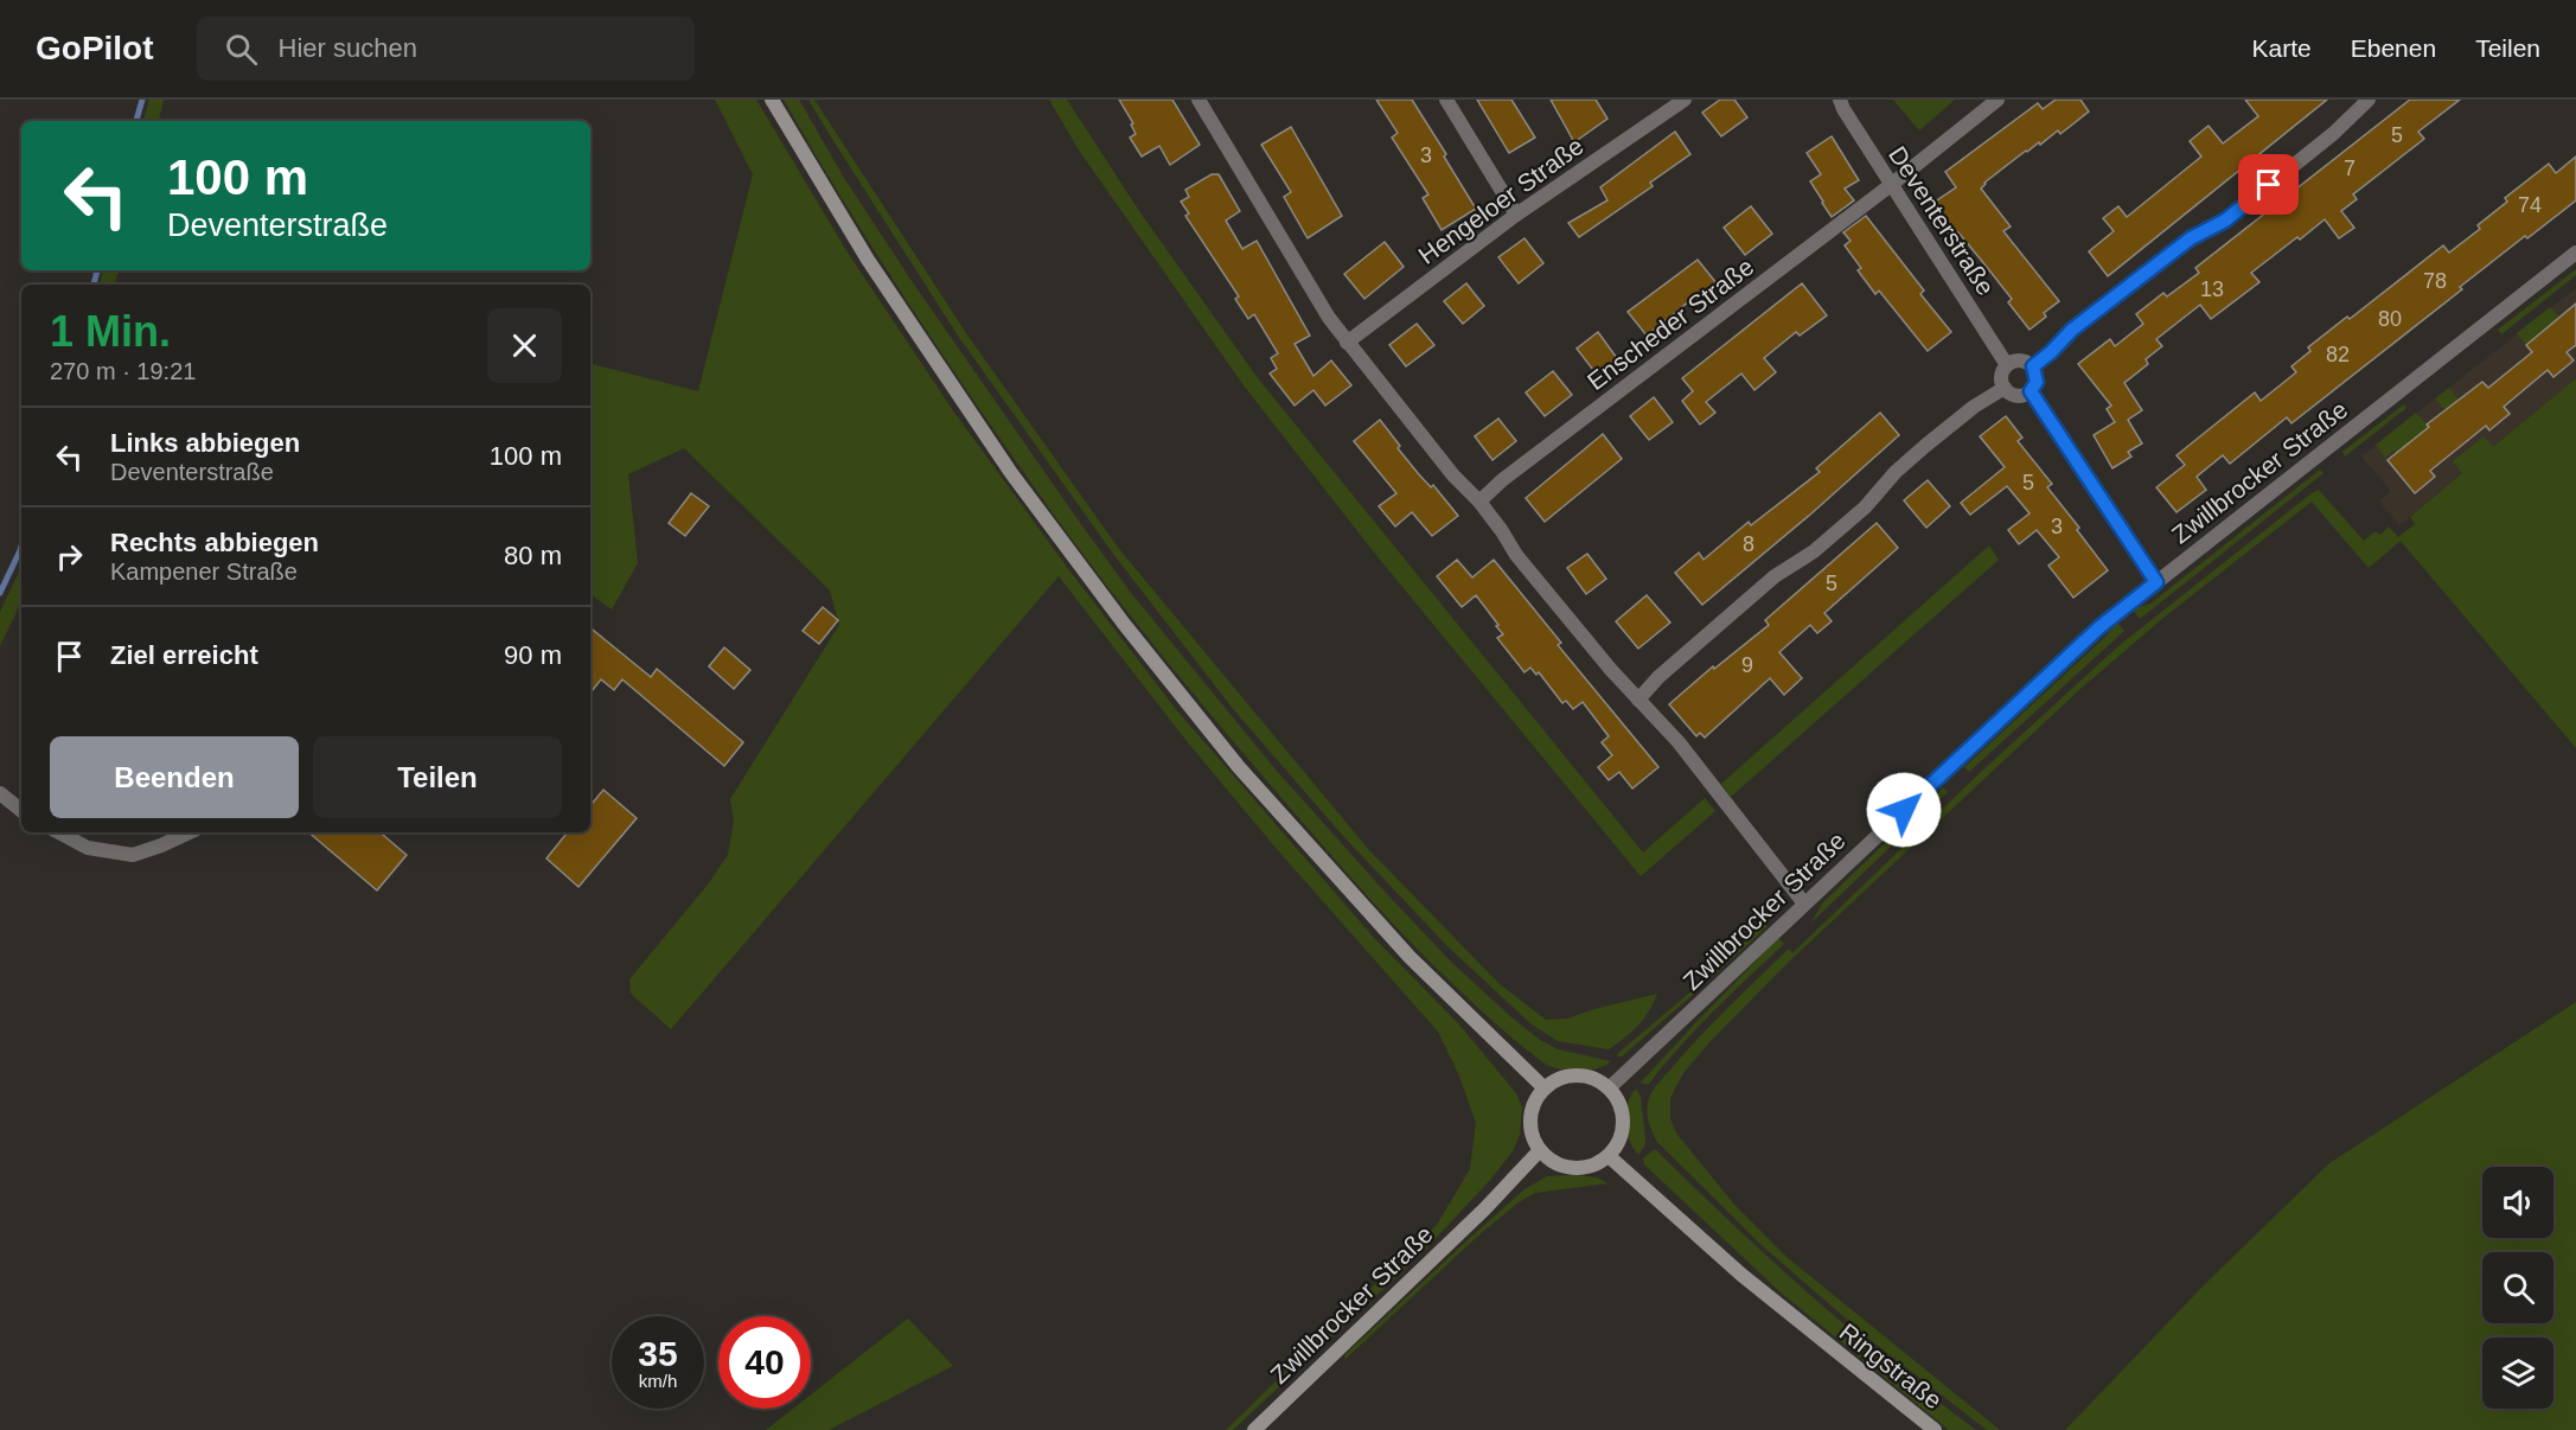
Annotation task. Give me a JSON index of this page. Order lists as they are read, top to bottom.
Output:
{
  "streets": {
    "main road": ["Zwillbrocker Straße", "Ringstraße"],
    "street": ["Hengeloer Straße", "Deventerstraße", "Enscheder Straße"]
  },
  "crossings": [
    ["Deventerstraße", "Enscheder Straße"],
    ["Zwillbrocker Straße", "Ringstraße"]
  ],
  "house_numbers": [
    "5",
    "3",
    "7",
    "74",
    "78",
    "13",
    "80",
    "82",
    "5",
    "3",
    "8",
    "5",
    "9"
  ],
  "page": {
    "header": "GoPilot",
    "search": "Hier suchen",
    "nav": ["Karte", "Ebenen", "Teilen"],
    "turn": ["100 m", "Deventerstraße"],
    "heading": ["1 Min.", "270 m · 19:21"],
    "list": [
      {
        "name": "Links abbiegen",
        "note": "Deventerstraße",
        "value": "100 m"
      },
      {
        "name": "Rechts abbiegen",
        "note": "Kampener Straße",
        "value": "80 m"
      },
      {
        "name": "Ziel erreicht",
        "value": "90 m"
      }
    ],
    "buttons": ["Beenden", "Teilen"],
    "speed": "35 km/h",
    "limit": "40"
  }
}
